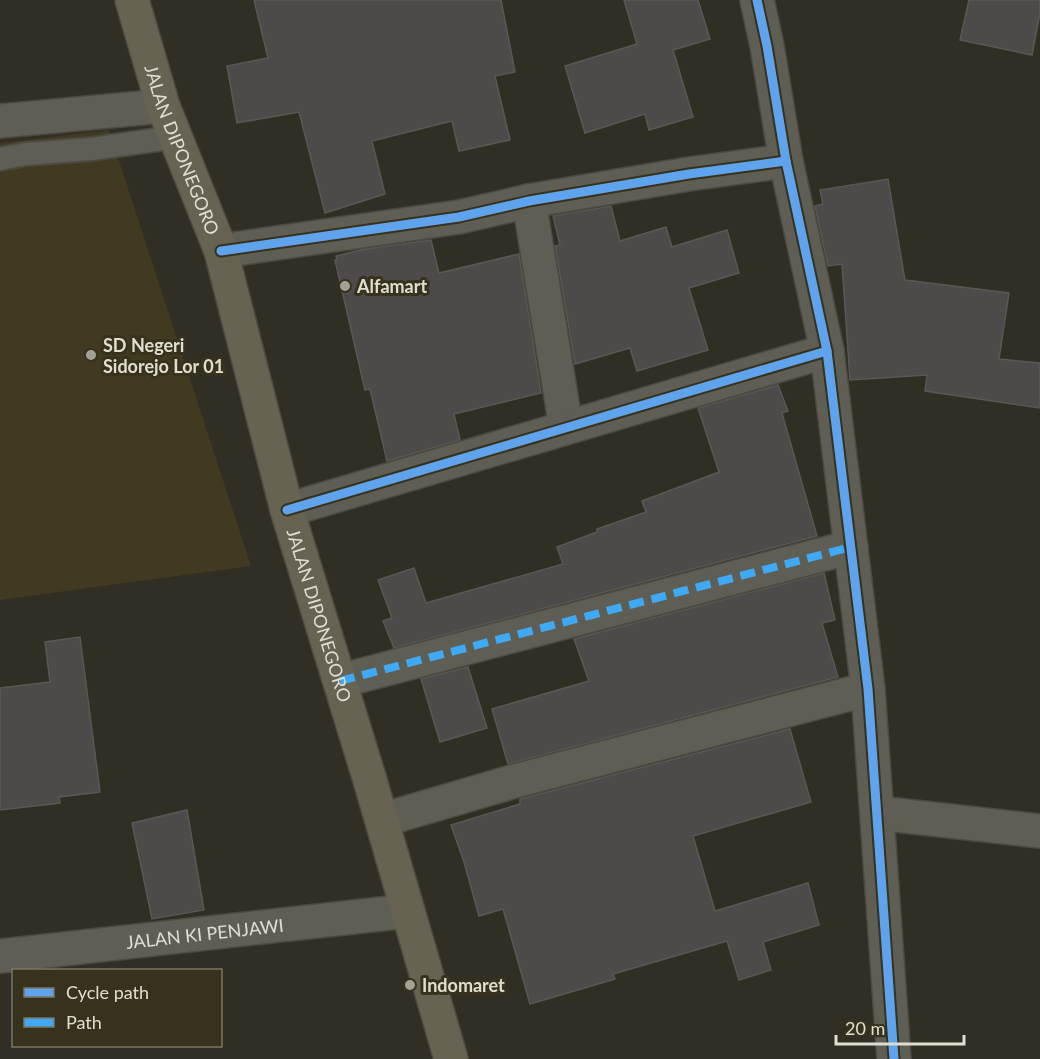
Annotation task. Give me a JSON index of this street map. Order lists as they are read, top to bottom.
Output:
{
  "streets": {
    "main road": ["JALAN DIPONEGORO"],
    "street": ["JALAN KI PENJAWI"]
  },
  "crossings": [
    ["JALAN DIPONEGORO", "JALAN KI PENJAWI"]
  ],
  "places": ["Alfamart", "SD Negeri Sidorejo Lor 01", "Indomaret"],
  "legend": ["Cycle path", "Path"],
  "scale_bar": "20 m"
}
